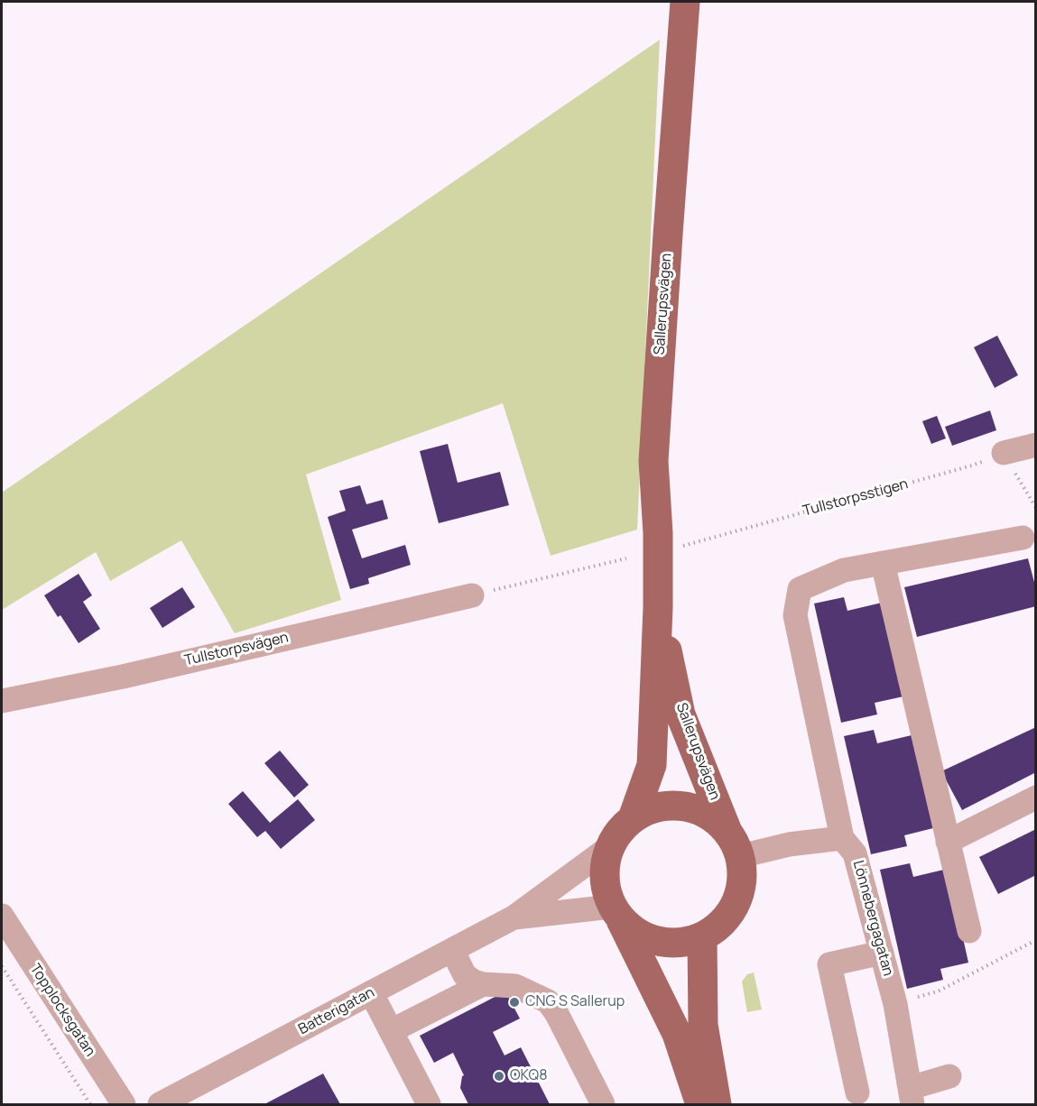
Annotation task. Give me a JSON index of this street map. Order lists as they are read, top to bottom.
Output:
{
  "streets": {
    "main road": ["Sallerupsvägen"],
    "street": [
      "Tullstorpsvägen",
      "Lönnebergagatan",
      "Topplocksgatan",
      "Batterigatan"
    ],
    "path": ["Tullstorpsstigen"]
  },
  "crossings": [
    ["Sallerupsvägen", "Batterigatan"]
  ],
  "places": ["CNG S Sallerup", "OKQ8"]
}
